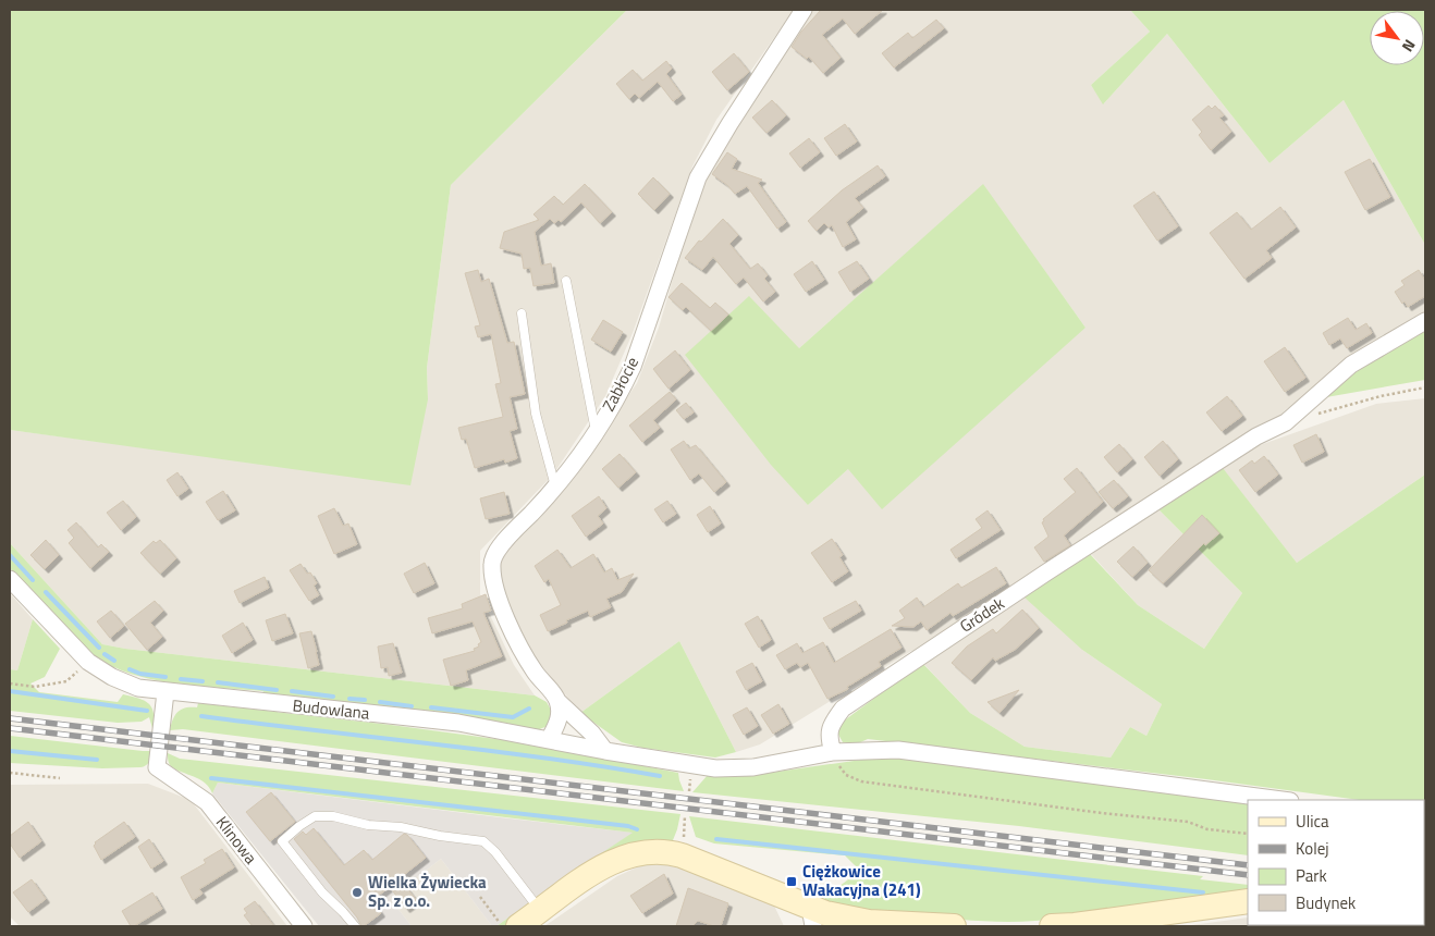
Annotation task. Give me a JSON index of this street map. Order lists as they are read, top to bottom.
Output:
{
  "streets": {
    "street": [
      "Zabłocie",
      "Gródek",
      "Budowlana",
      "Klinowa"
    ]
  },
  "crossings": [
    ["Budowlana", "Klinowa"]
  ],
  "places": {
    "transit": ["Ciężkowice Wakacyjna (241)"],
    "other": ["Wielka Żywiecka Sp. z o.o."]
  },
  "legend": [
    "Ulica",
    "Kolej",
    "Park",
    "Budynek"
  ],
  "north": "bottom right"
}
